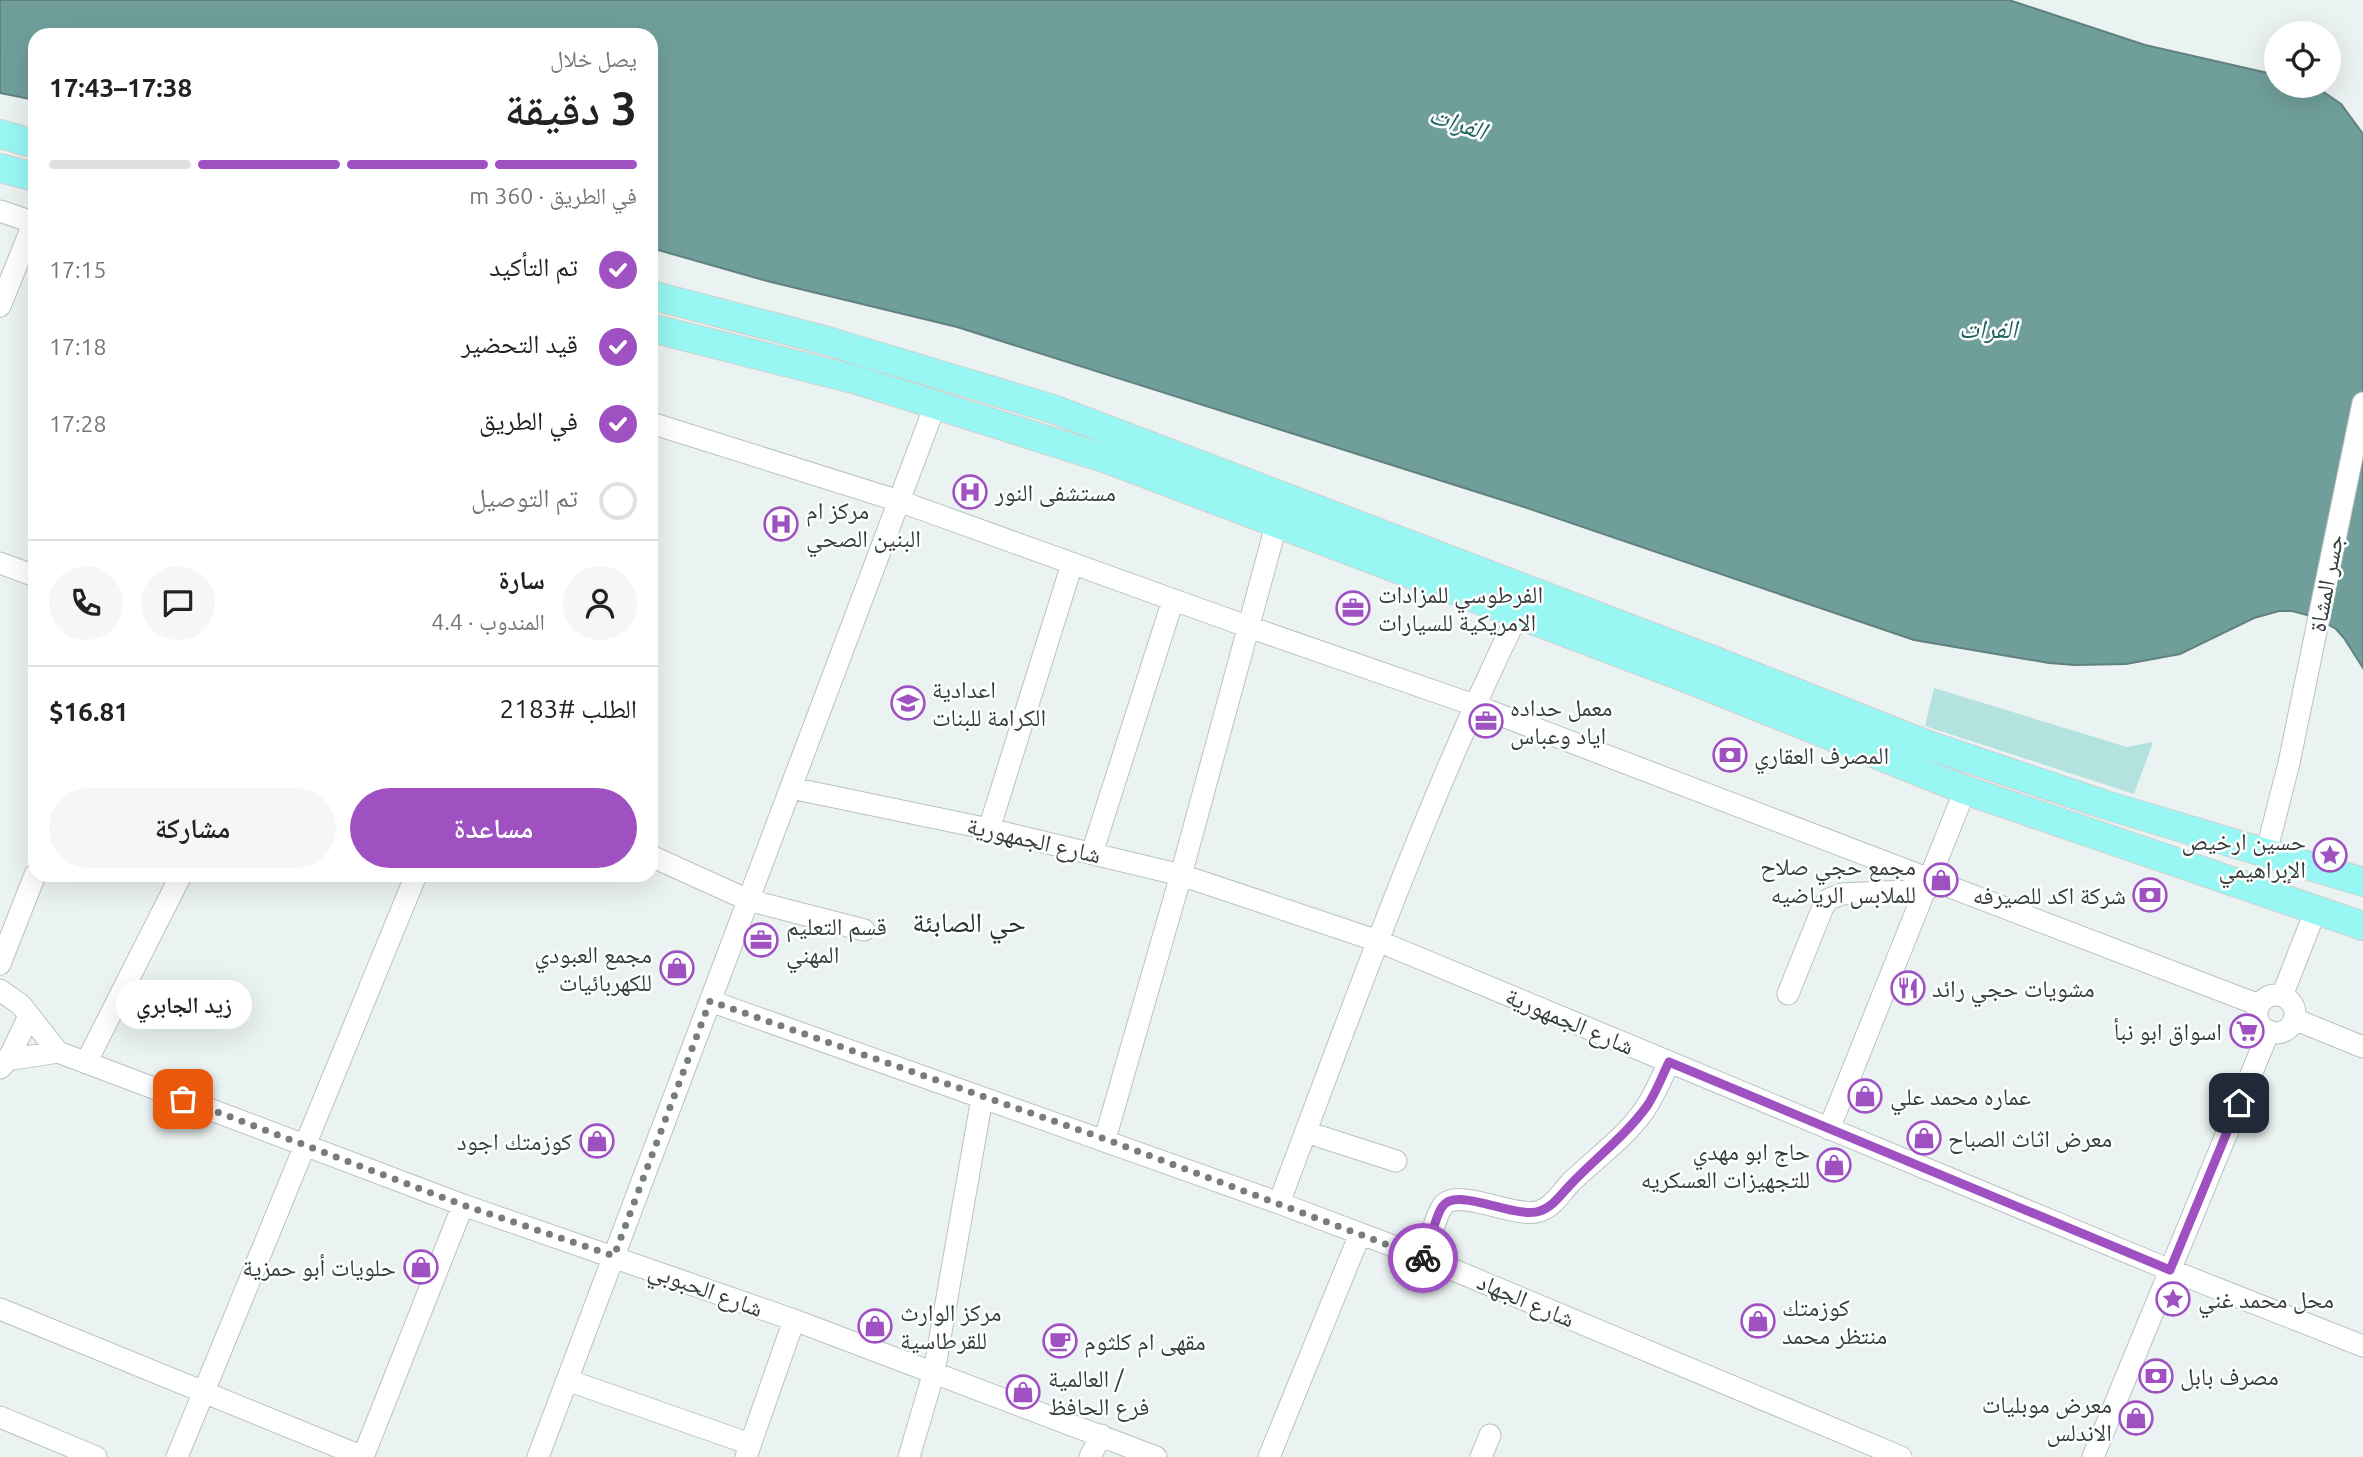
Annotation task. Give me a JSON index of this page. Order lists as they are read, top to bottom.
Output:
{
  "streets": {
    "street": [
      "جسر المشاة",
      "شارع الجمهورية",
      "شارع الحبوبي",
      "شارع الجهاد"
    ]
  },
  "districts": ["حي الصابئة"],
  "water": ["الفرات"],
  "places": {
    "hospital": ["مستشفى النور", "مركز ام البنين الصحي"],
    "office": ["الفرطوسي للمزادات الامريكية للسيارات", "معمل حداده اياد وعباس", "قسم التعليم المهني"],
    "school or university": ["اعدادية الكرامة للبنات"],
    "bank": ["المصرف العقاري", "شركة اكد للصيرفه", "مصرف بابل"],
    "place": ["حسين ارخيص الإبراهيمي", "محل محمد غني"],
    "shop": [
      "مجمع حجي صلاح للملابس الرياضيه",
      "مجمع العبودي للكهربائيات",
      "عماره محمد علي",
      "معرض اثاث الصباح",
      "كوزمتك اجود",
      "حاج ابو مهدي للتجهيزات العسكريه",
      "حلويات أبو حمزية",
      "كوزمتك منتظر محمد",
      "مركز الوارث للقرطاسية",
      "العالمية / فرع الحافظ",
      "معرض موبليات الاندلس"
    ],
    "restaurant": ["مشويات حجي رائد"],
    "supermarket": ["اسواق ابو نبأ"],
    "other": ["زيد الجابري"],
    "cafe": ["مقهى ام كلثوم"]
  },
  "page": {
    "heading": ["3 دقيقة", "يصل خلال", "17:38–17:43"],
    "panel": [
      "سارة",
      "المندوب · 4.4",
      "الطلب #2183",
      "$16.81"
    ],
    "bar": "في الطريق · 360 m",
    "list": [
      ["تم التأكيد", "17:15"],
      ["قيد التحضير", "17:18"],
      ["في الطريق", "17:28"],
      "تم التوصيل"
    ],
    "buttons": ["مساعدة", "مشاركة"],
    "bubble": "زيد الجابري"
  }
}
